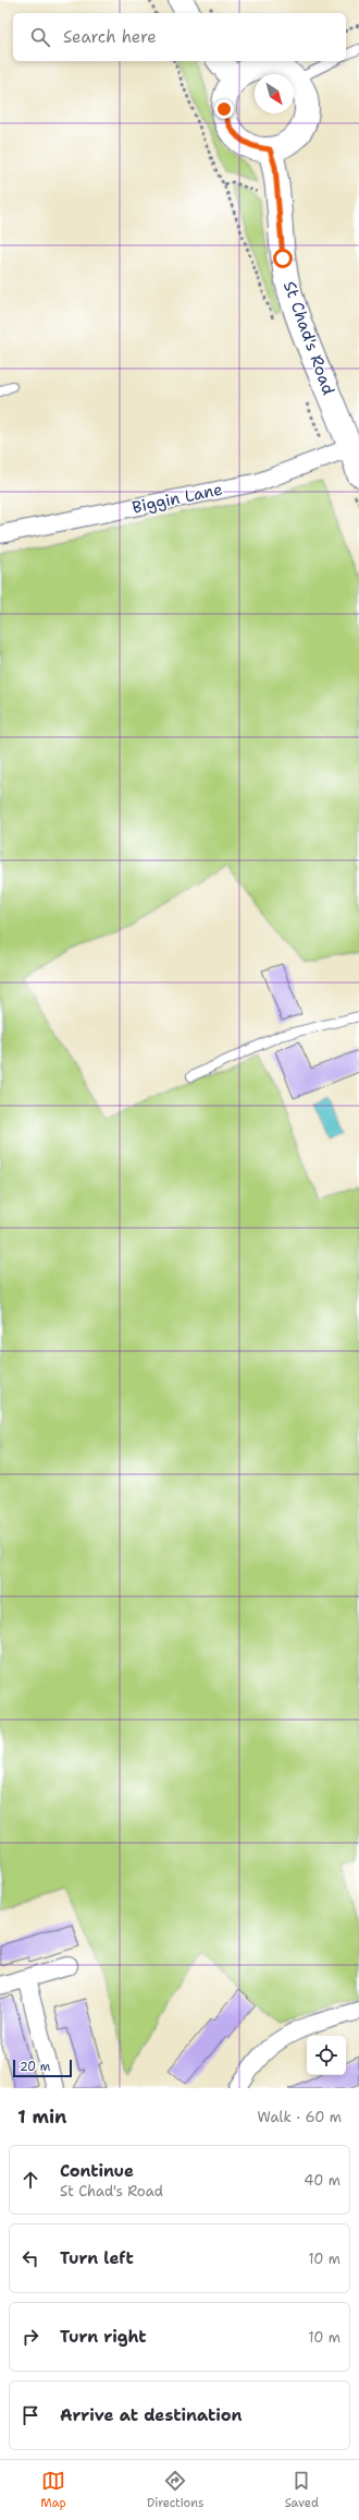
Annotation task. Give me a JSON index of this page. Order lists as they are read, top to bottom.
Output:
{
  "streets": {
    "main road": ["St Chad's Road"],
    "street": ["Biggin Lane"]
  },
  "crossings": [
    ["St Chad's Road", "Biggin Lane"]
  ],
  "scale_bar": "20 m",
  "north": "bottom right",
  "page": {
    "search": "Search here",
    "scale": "20 m",
    "heading": ["1 min", "Walk · 60 m"],
    "list": [
      ["Continue", "St Chad's Road", "40 m"],
      ["Turn left", "10 m"],
      ["Turn right", "10 m"],
      "Arrive at destination"
    ],
    "nav": ["Map", "Directions", "Saved"]
  }
}
